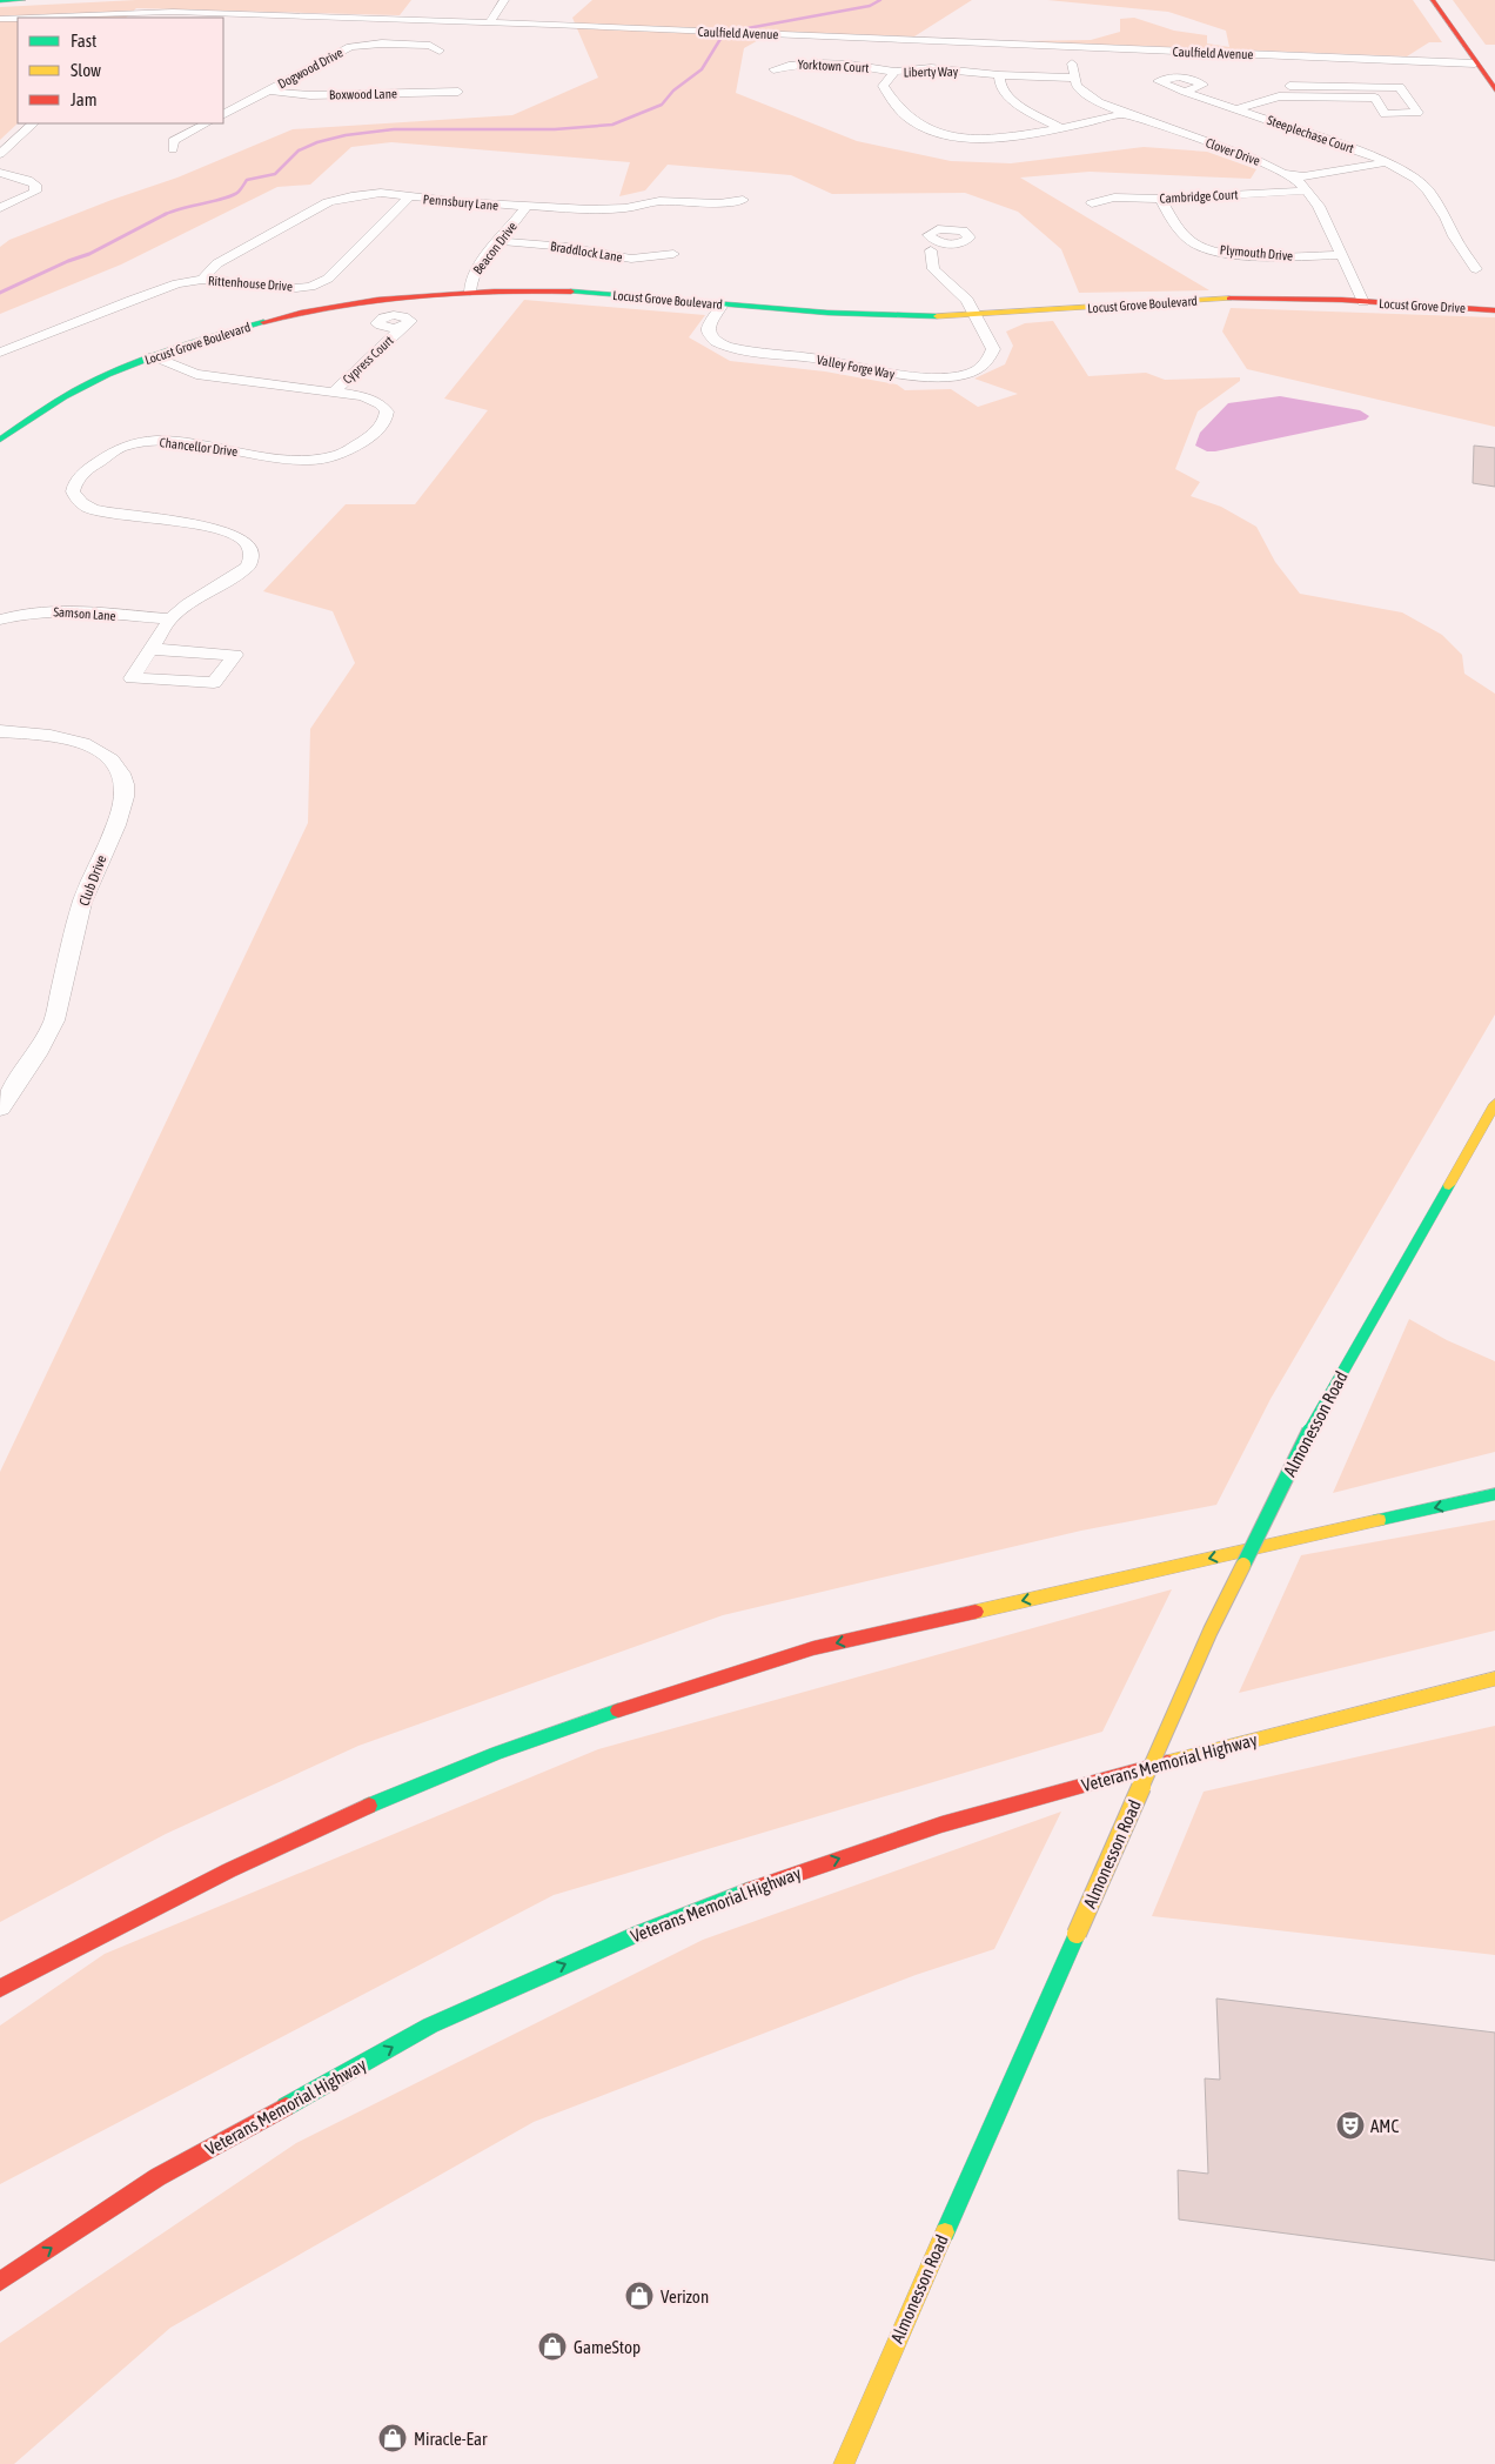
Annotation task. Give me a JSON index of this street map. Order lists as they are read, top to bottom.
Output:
{
  "streets": {
    "main road": [
      "Locust Grove Boulevard",
      "Locust Grove Drive",
      "Almonesson Road",
      "Veterans Memorial Highway"
    ],
    "street": [
      "Caulfield Avenue",
      "Yorktown Court",
      "Dogwood Drive",
      "Liberty Way",
      "Boxwood Lane",
      "Steeplechase Court",
      "Clover Drive",
      "Cambridge Court",
      "Pennsbury Lane",
      "Beacon Drive",
      "Braddlock Lane",
      "Plymouth Drive",
      "Rittenhouse Drive",
      "Cypress Court",
      "Valley Forge Way",
      "Chancellor Drive",
      "Samson Lane",
      "Club Drive"
    ]
  },
  "crossings": [
    ["Yorktown Court", "Liberty Way"],
    ["Dogwood Drive", "Boxwood Lane"],
    ["Liberty Way", "Clover Drive"],
    ["Steeplechase Court", "Clover Drive"],
    ["Clover Drive", "Cambridge Court"],
    ["Clover Drive", "Plymouth Drive"],
    ["Clover Drive", "Locust Grove Boulevard"],
    ["Clover Drive", "Locust Grove Drive"],
    ["Cambridge Court", "Plymouth Drive"],
    ["Pennsbury Lane", "Beacon Drive"],
    ["Pennsbury Lane", "Rittenhouse Drive"],
    ["Beacon Drive", "Braddlock Lane"],
    ["Beacon Drive", "Locust Grove Boulevard"],
    ["Locust Grove Boulevard", "Locust Grove Drive"],
    ["Locust Grove Boulevard", "Valley Forge Way"],
    ["Locust Grove Boulevard", "Chancellor Drive"],
    ["Cypress Court", "Chancellor Drive"],
    ["Chancellor Drive", "Samson Lane"]
  ],
  "one_way": ["Veterans Memorial Highway"],
  "places": {
    "theatre": ["AMC"],
    "shop": ["Verizon", "GameStop", "Miracle-Ear"]
  },
  "legend": ["Fast", "Slow", "Jam"]
}
